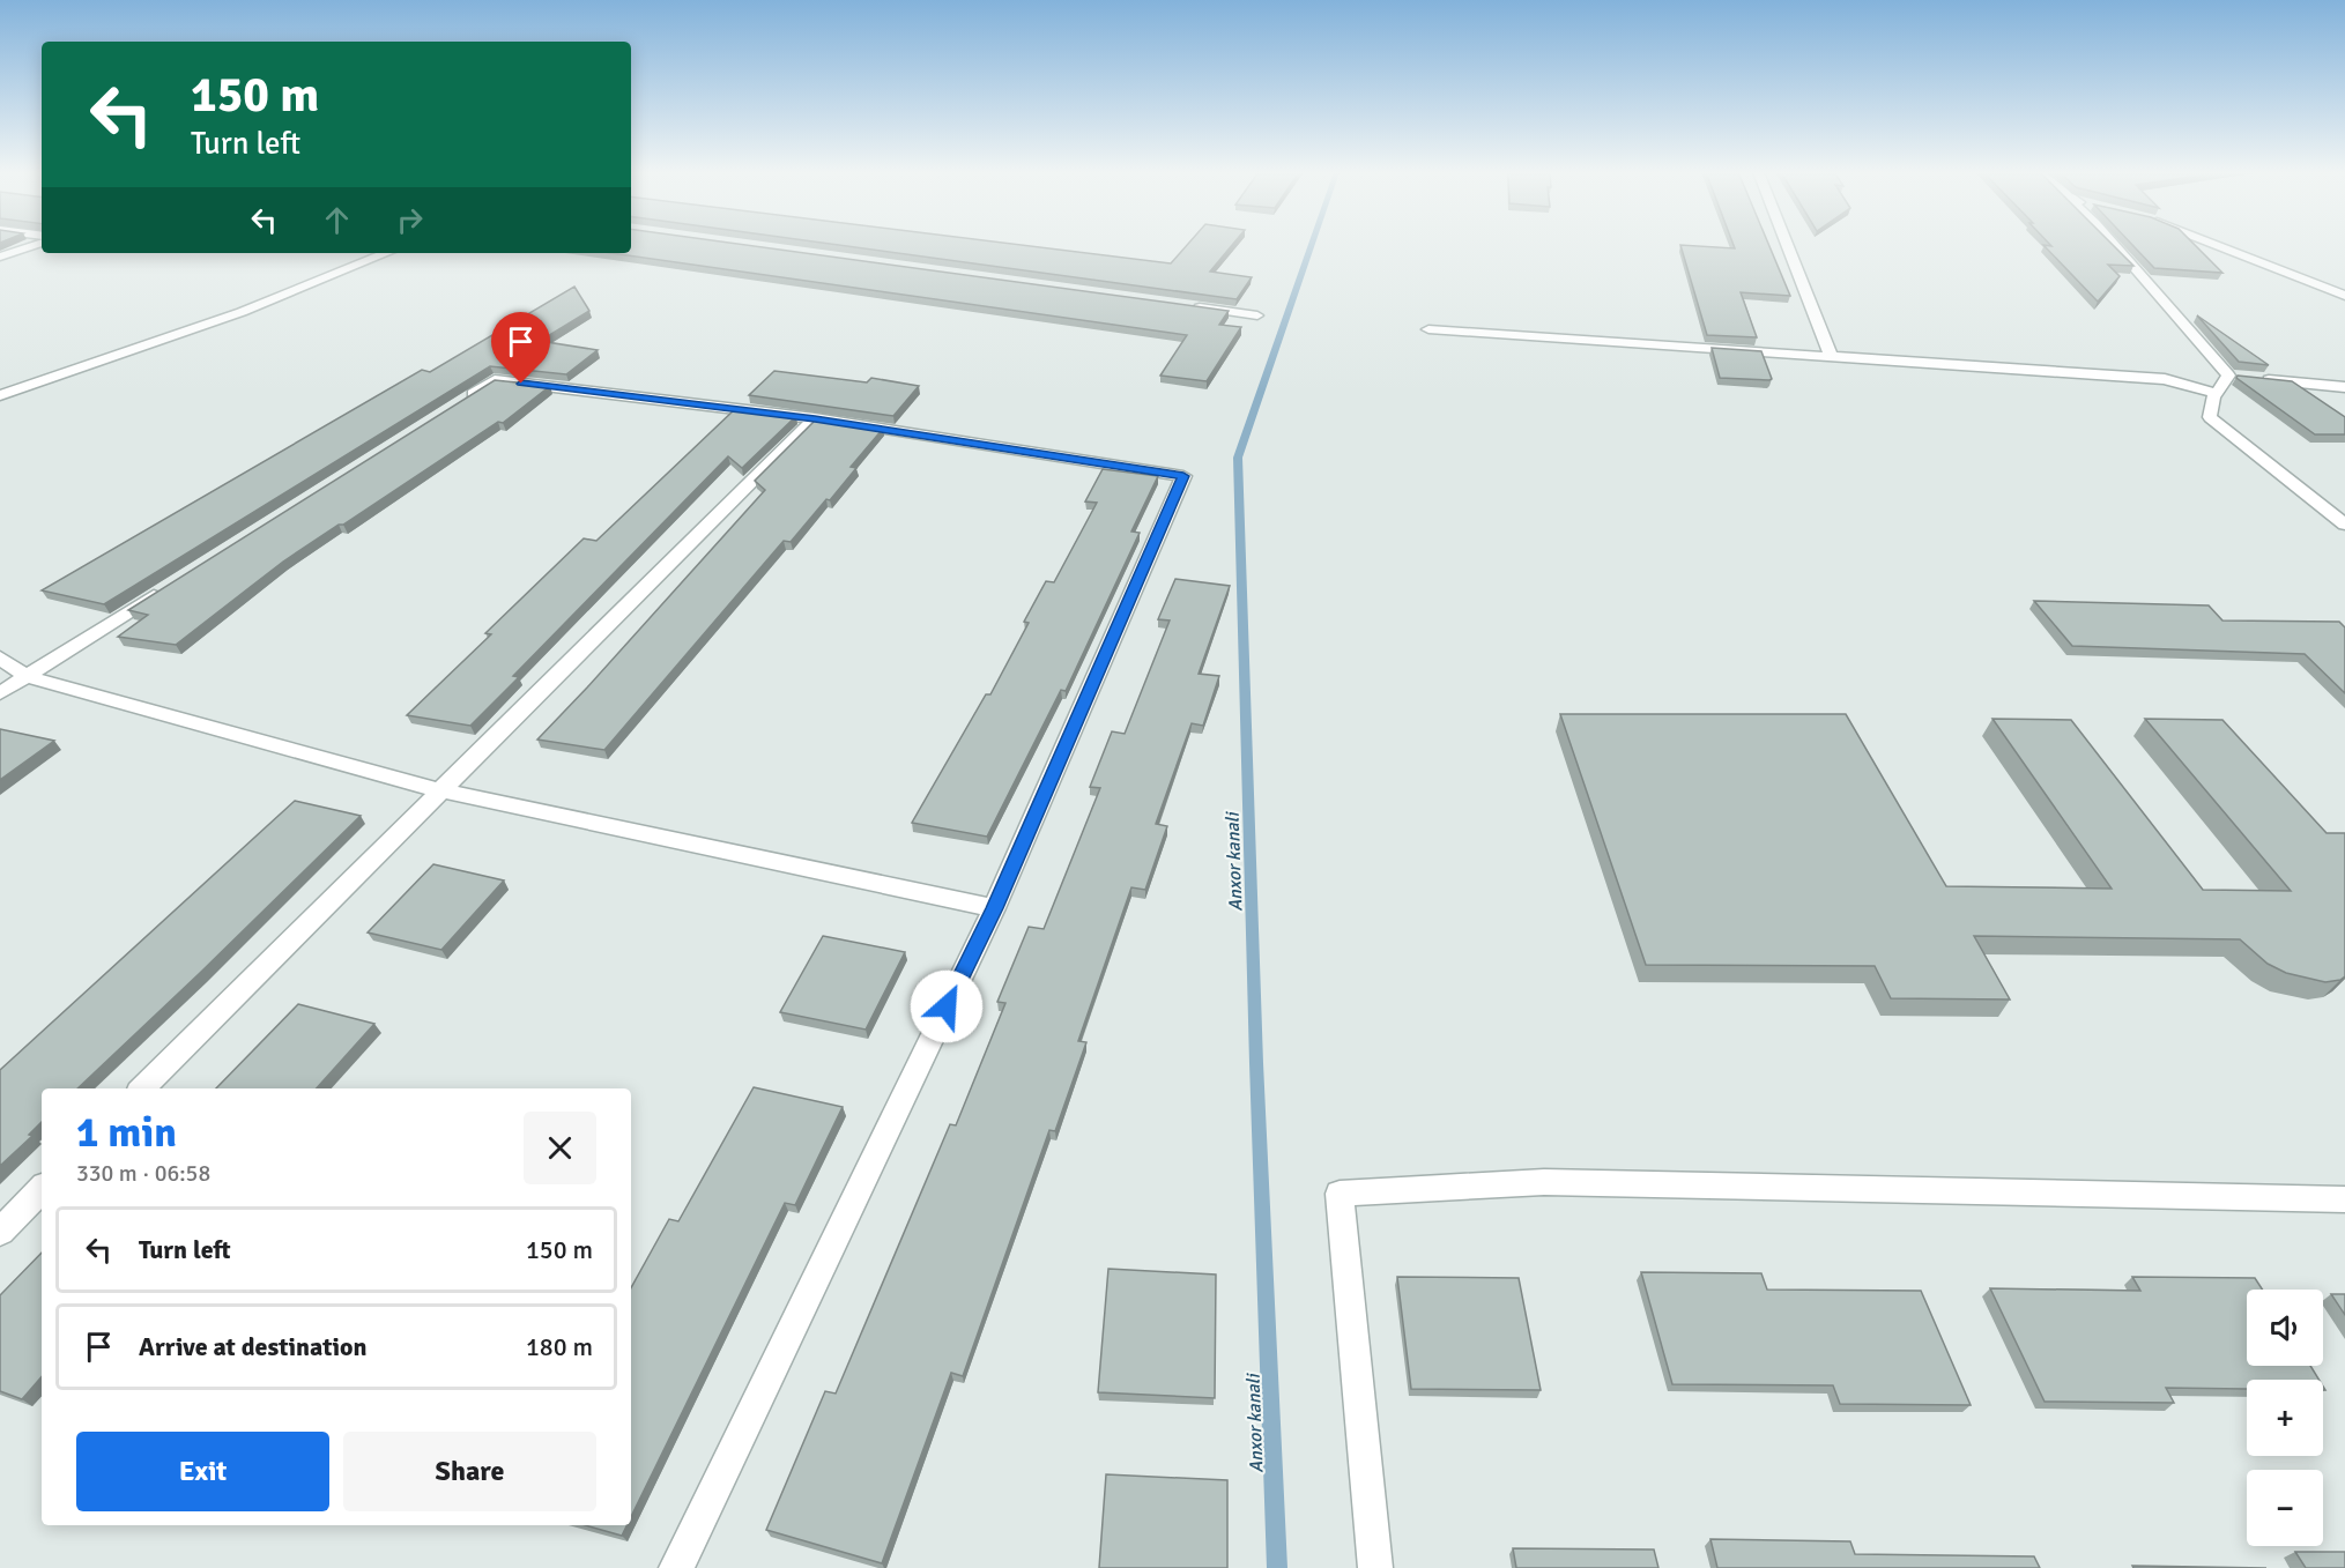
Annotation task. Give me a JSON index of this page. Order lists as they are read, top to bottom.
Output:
{
  "water": ["Anxor kanali"],
  "page": {
    "turn": ["150 m", "Turn left"],
    "heading": ["1 min", "330 m · 06:58"],
    "list": [
      {
        "name": "Turn left",
        "value": "150 m"
      },
      {
        "name": "Arrive at destination",
        "value": "180 m"
      }
    ],
    "map_buttons": ["+", "−"],
    "buttons": ["Exit", "Share"]
  }
}
